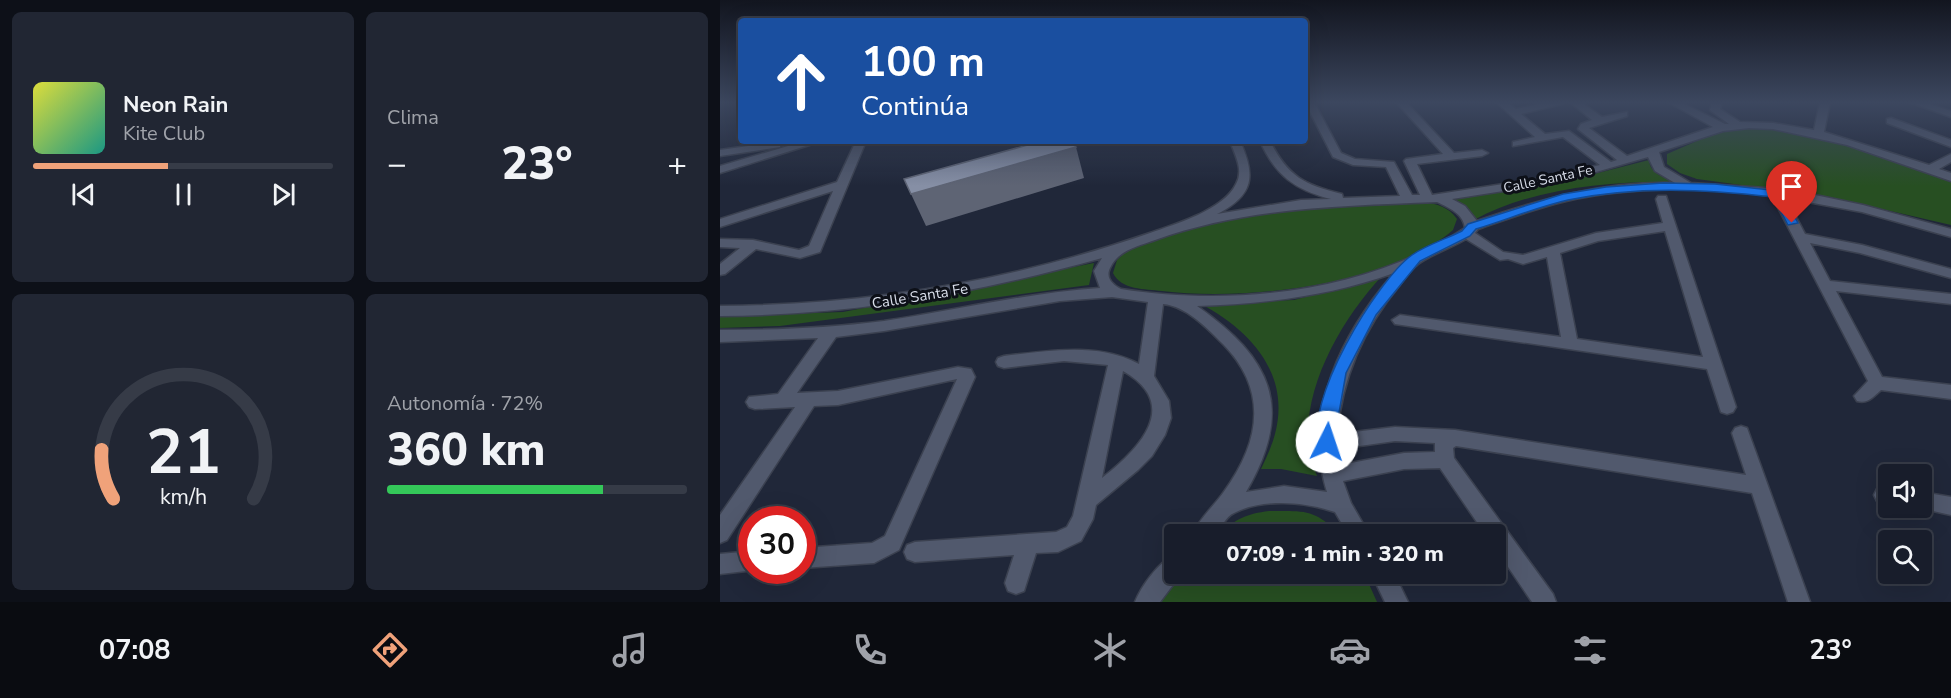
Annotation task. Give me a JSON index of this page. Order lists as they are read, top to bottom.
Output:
{
  "streets": {
    "street": ["Calle Santa Fe"]
  },
  "page": {
    "tile": [
      "Clima",
      ["Autonomía · 72%", "360 km"]
    ],
    "turn": ["100 m", "Continúa"],
    "song": ["Neon Rain", "Kite Club"],
    "heat": ["−", "23°", "+"],
    "limit": "30",
    "trip": "07:09 · 1 min · 320 m",
    "tabs": ["07:08", "23°"],
    "gauge": ["21", "km/h"]
  }
}
